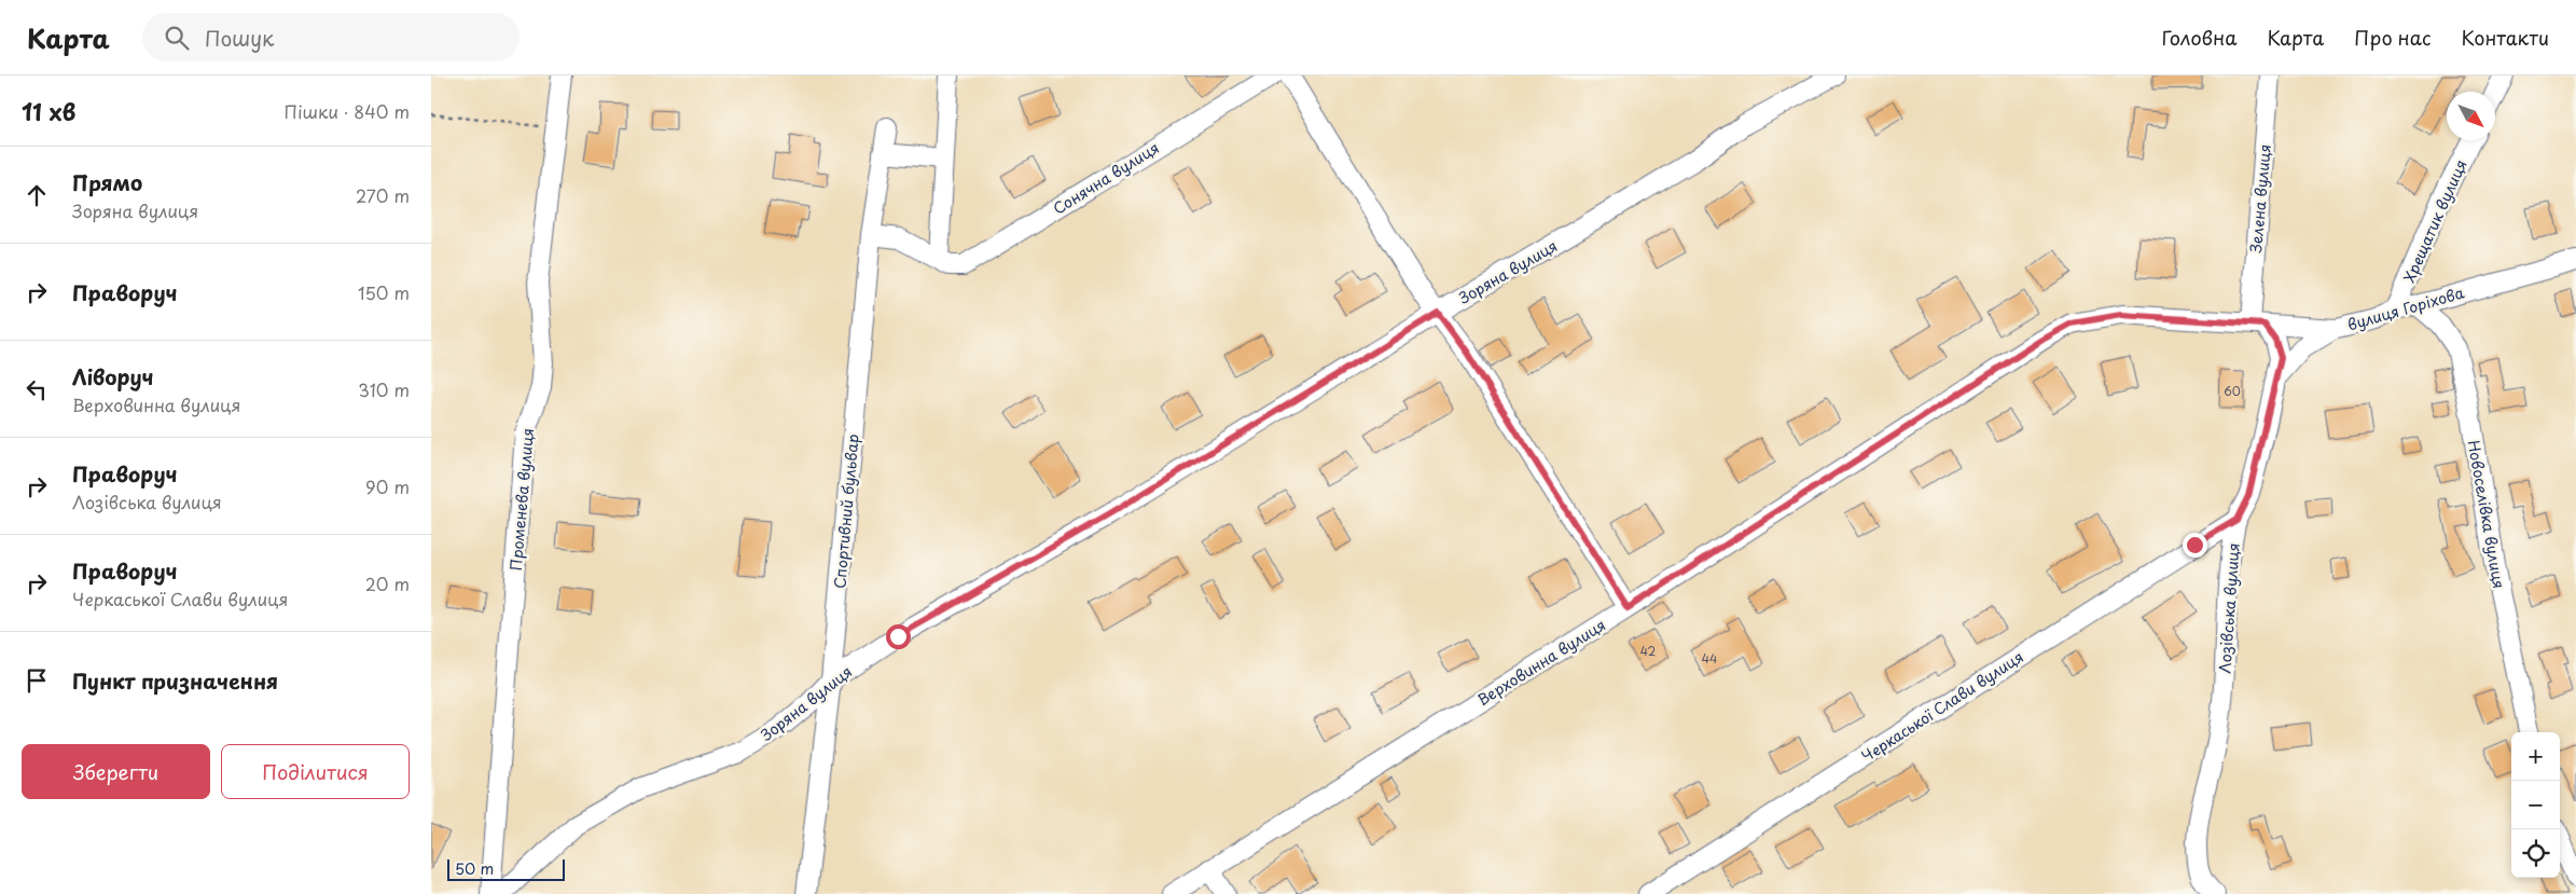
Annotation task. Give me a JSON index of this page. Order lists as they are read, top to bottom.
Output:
{
  "streets": {
    "street": [
      "Сонячна вулиця",
      "Зелена вулиця",
      "Хрещатик вулиця",
      "Зоряна вулиця",
      "вулиця Горіхова",
      "Променева вулиця",
      "Спортивний бульвар",
      "Новоселівка вулиця",
      "Лозівська вулиця",
      "Верховинна вулиця",
      "Черкаської Слави вулиця"
    ]
  },
  "crossings": [
    ["Сонячна вулиця", "Спортивний бульвар"],
    ["Зелена вулиця", "вулиця Горіхова"],
    ["Зелена вулиця", "Лозівська вулиця"],
    ["Зелена вулиця", "Верховинна вулиця"],
    ["Хрещатик вулиця", "вулиця Горіхова"],
    ["Зоряна вулиця", "Спортивний бульвар"],
    ["вулиця Горіхова", "Новоселівка вулиця"],
    ["вулиця Горіхова", "Лозівська вулиця"],
    ["вулиця Горіхова", "Верховинна вулиця"],
    ["Лозівська вулиця", "Верховинна вулиця"],
    ["Лозівська вулиця", "Черкаської Слави вулиця"]
  ],
  "house_numbers": ["60", "42", "44"],
  "scale_bar": "50 m",
  "north": "bottom right",
  "page": {
    "header": "Карта",
    "search": "Пошук",
    "nav": [
      "Головна",
      "Карта",
      "Про нас",
      "Контакти"
    ],
    "heading": ["11 хв", "Пішки · 840 m"],
    "list": [
      ["Прямо", "Зоряна вулиця", "270 m"],
      ["Праворуч", "150 m"],
      ["Ліворуч", "Верховинна вулиця", "310 m"],
      ["Праворуч", "Лозівська вулиця", "90 m"],
      ["Праворуч", "Черкаської Слави вулиця", "20 m"],
      "Пункт призначення"
    ],
    "buttons": ["Зберегти", "Поділитися"],
    "map_buttons": ["+", "−"],
    "scale": "50 m"
  }
}
